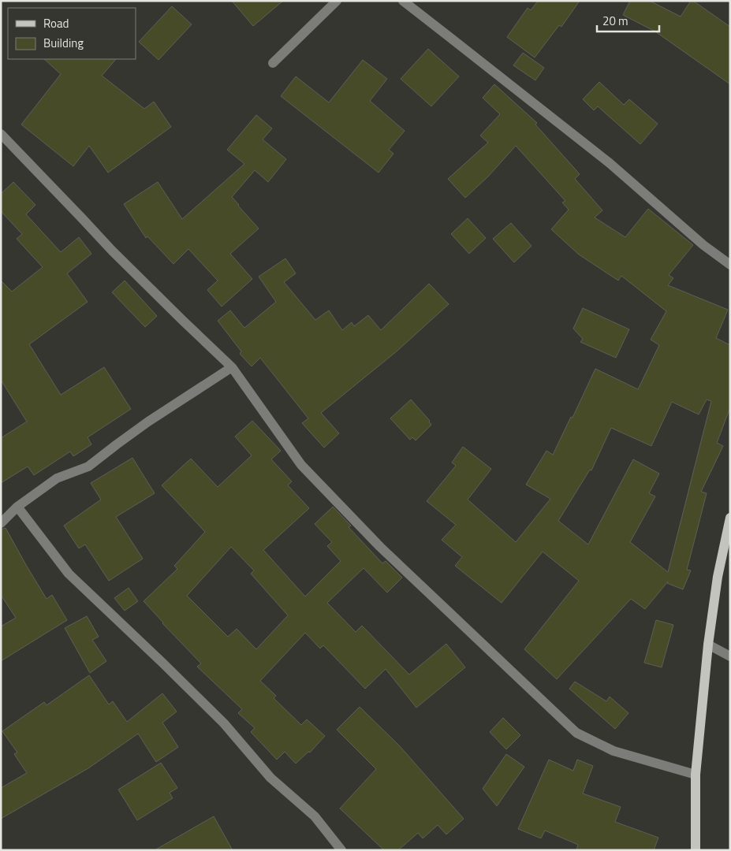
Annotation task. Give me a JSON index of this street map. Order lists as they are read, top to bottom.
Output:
{
  "legend": ["Road", "Building"],
  "scale_bar": "20 m"
}
